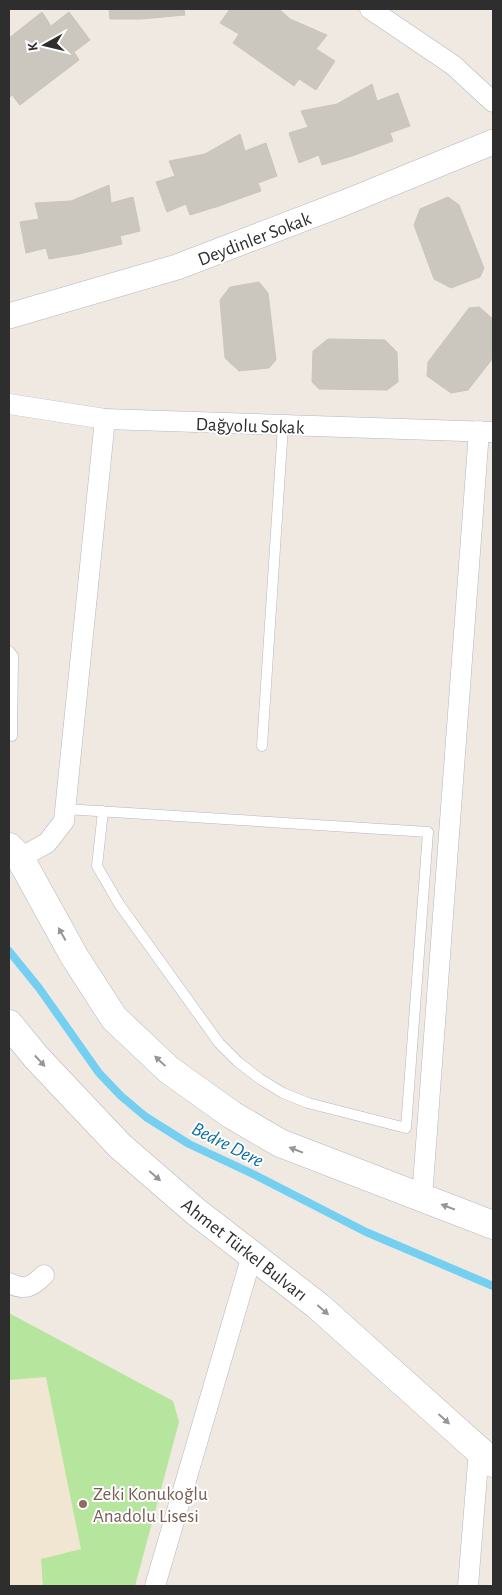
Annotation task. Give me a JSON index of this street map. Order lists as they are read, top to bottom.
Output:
{
  "streets": {
    "main road": ["Ahmet Türkel Bulvarı"],
    "street": ["Deydinler Sokak", "Dağyolu Sokak"]
  },
  "water": ["Bedre Dere"],
  "places": ["Zeki Konukoğlu Anadolu Lisesi"],
  "north": "left"
}
